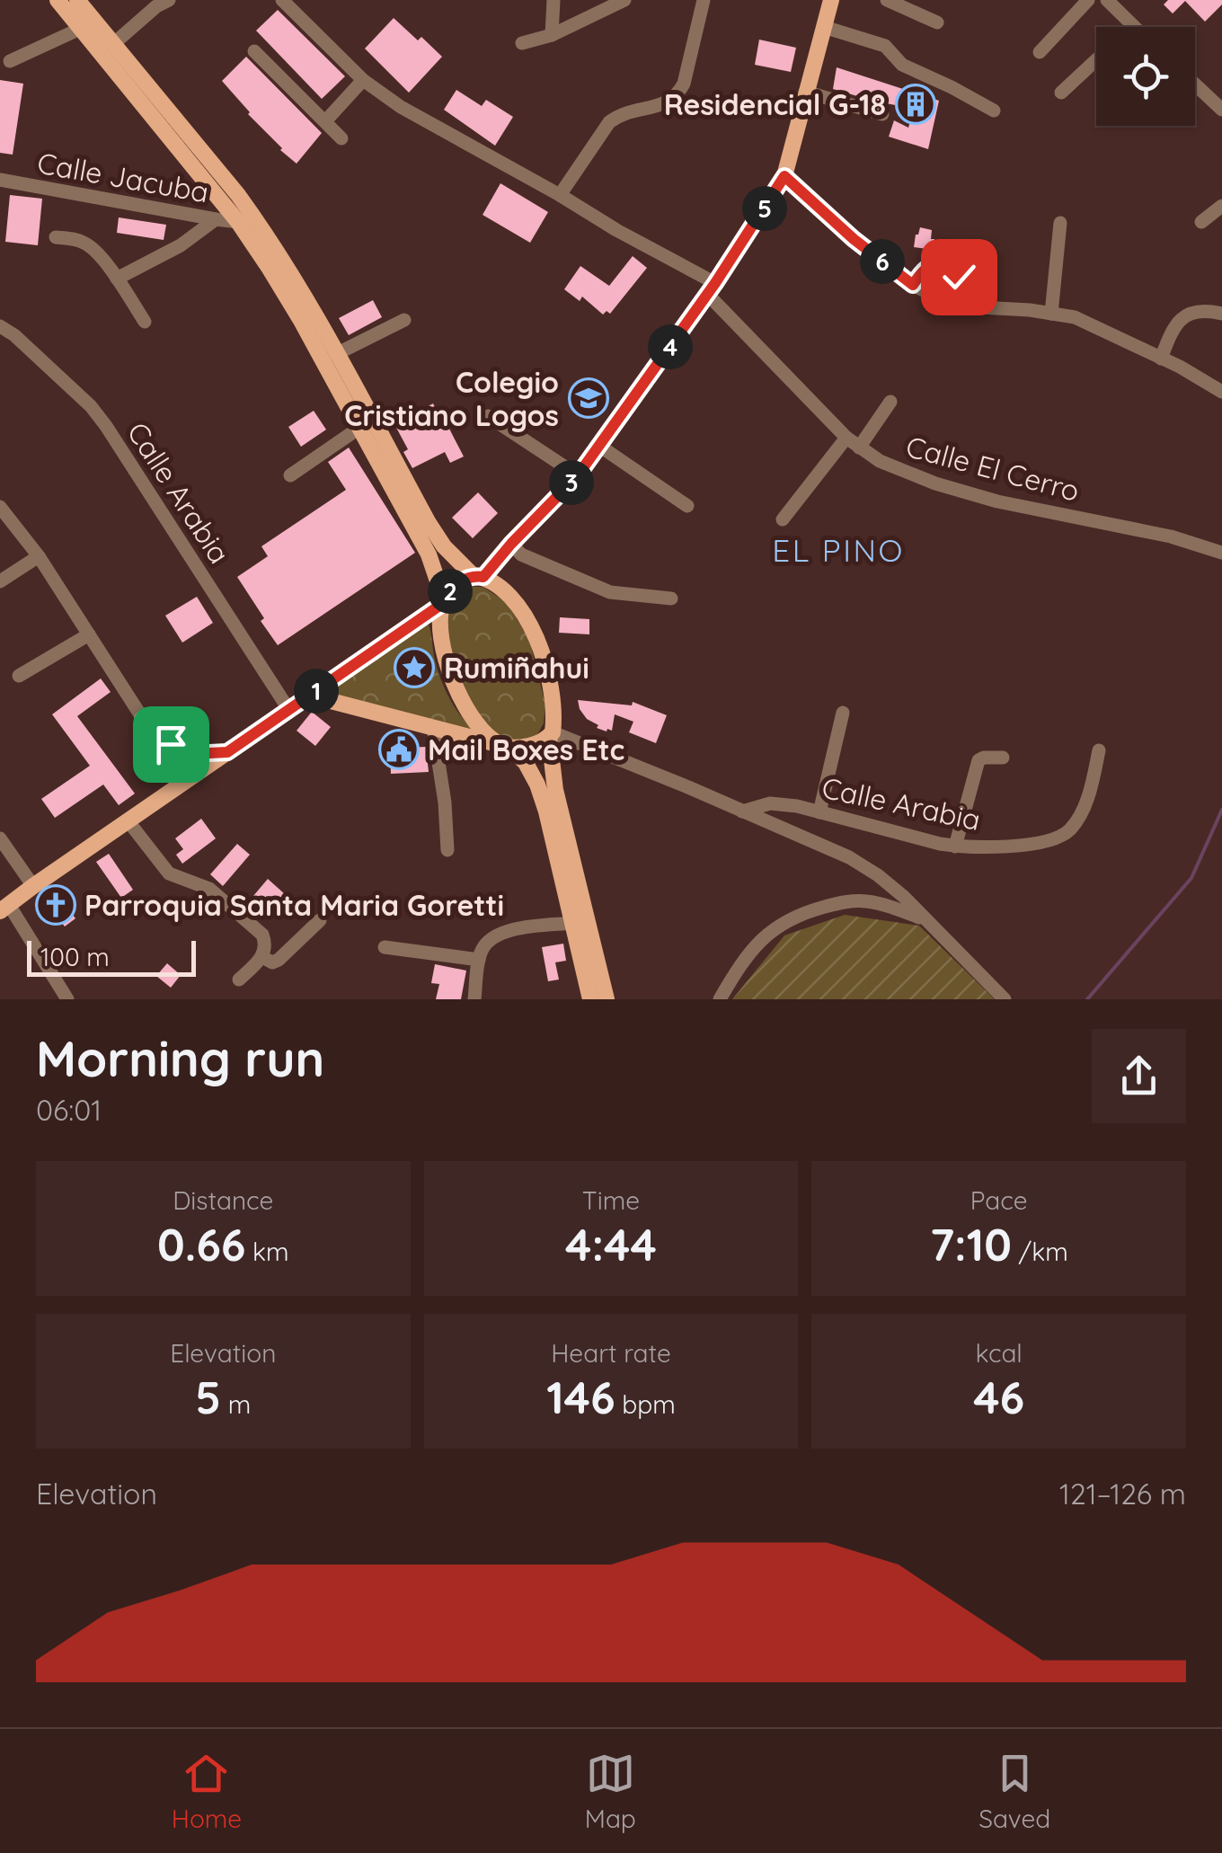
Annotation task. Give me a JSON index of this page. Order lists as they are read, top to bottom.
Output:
{
  "streets": {
    "street": ["Calle Jacuba", "Calle El Cerro", "Calle Arabia"]
  },
  "districts": ["EL PINO"],
  "places": {
    "building": ["Residencial G-18"],
    "school or university": ["Colegio Cristiano Logos"],
    "place": ["Rumiñahui"],
    "public building": ["Mail Boxes Etc"],
    "church": ["Parroquia Santa Maria Goretti"]
  },
  "scale_bar": "100 m",
  "page": {
    "pins": [
      "5",
      "6",
      "4",
      "3",
      "2",
      "1"
    ],
    "scale": "100 m",
    "heading": ["Morning run", "06:01"],
    "stats": [
      ["Distance", "0.66 km"],
      ["Time", "4:44"],
      ["Pace", "7:10 /km"],
      ["Elevation", "5 m"],
      ["Heart rate", "146 bpm"],
      ["kcal", "46"]
    ],
    "chart": ["Elevation", "121–126 m"],
    "tabs": ["Home", "Map", "Saved"]
  }
}
